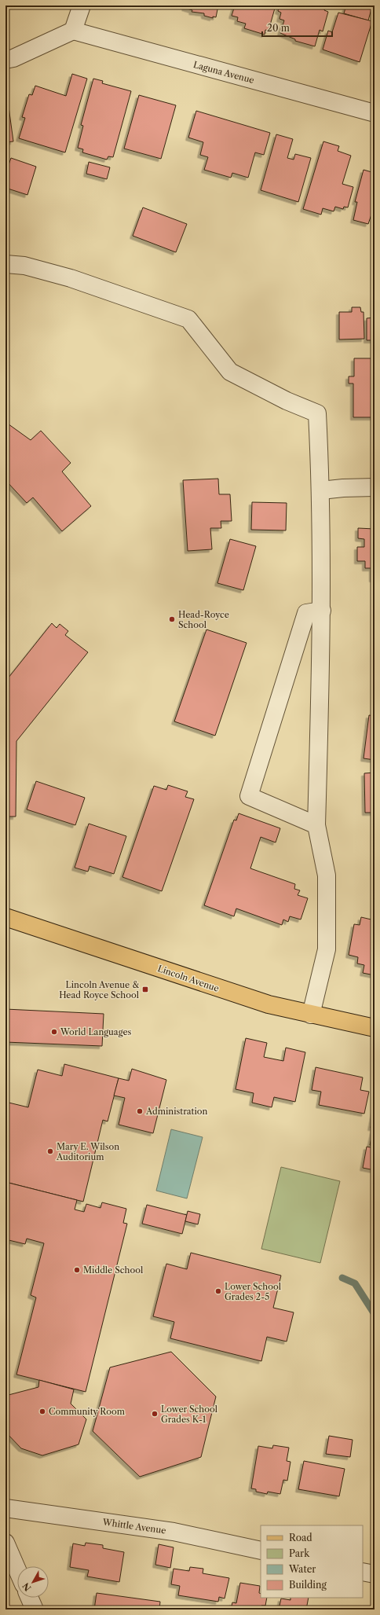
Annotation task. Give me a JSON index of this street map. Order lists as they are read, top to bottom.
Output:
{
  "streets": {
    "main road": ["Lincoln Avenue"],
    "street": ["Laguna Avenue", "Whittle Avenue"]
  },
  "places": {
    "other": [
      "Head-Royce School",
      "World Languages",
      "Administration",
      "Mary E. Wilson Auditorium",
      "Middle School",
      "Lower School Grades 2-5",
      "Community Room",
      "Lower School Grades K-1"
    ],
    "transit": ["Lincoln Avenue & Head Royce School"]
  },
  "legend": [
    "Road",
    "Park",
    "Water",
    "Building"
  ],
  "scale_bar": "20 m",
  "north": "bottom left"
}
